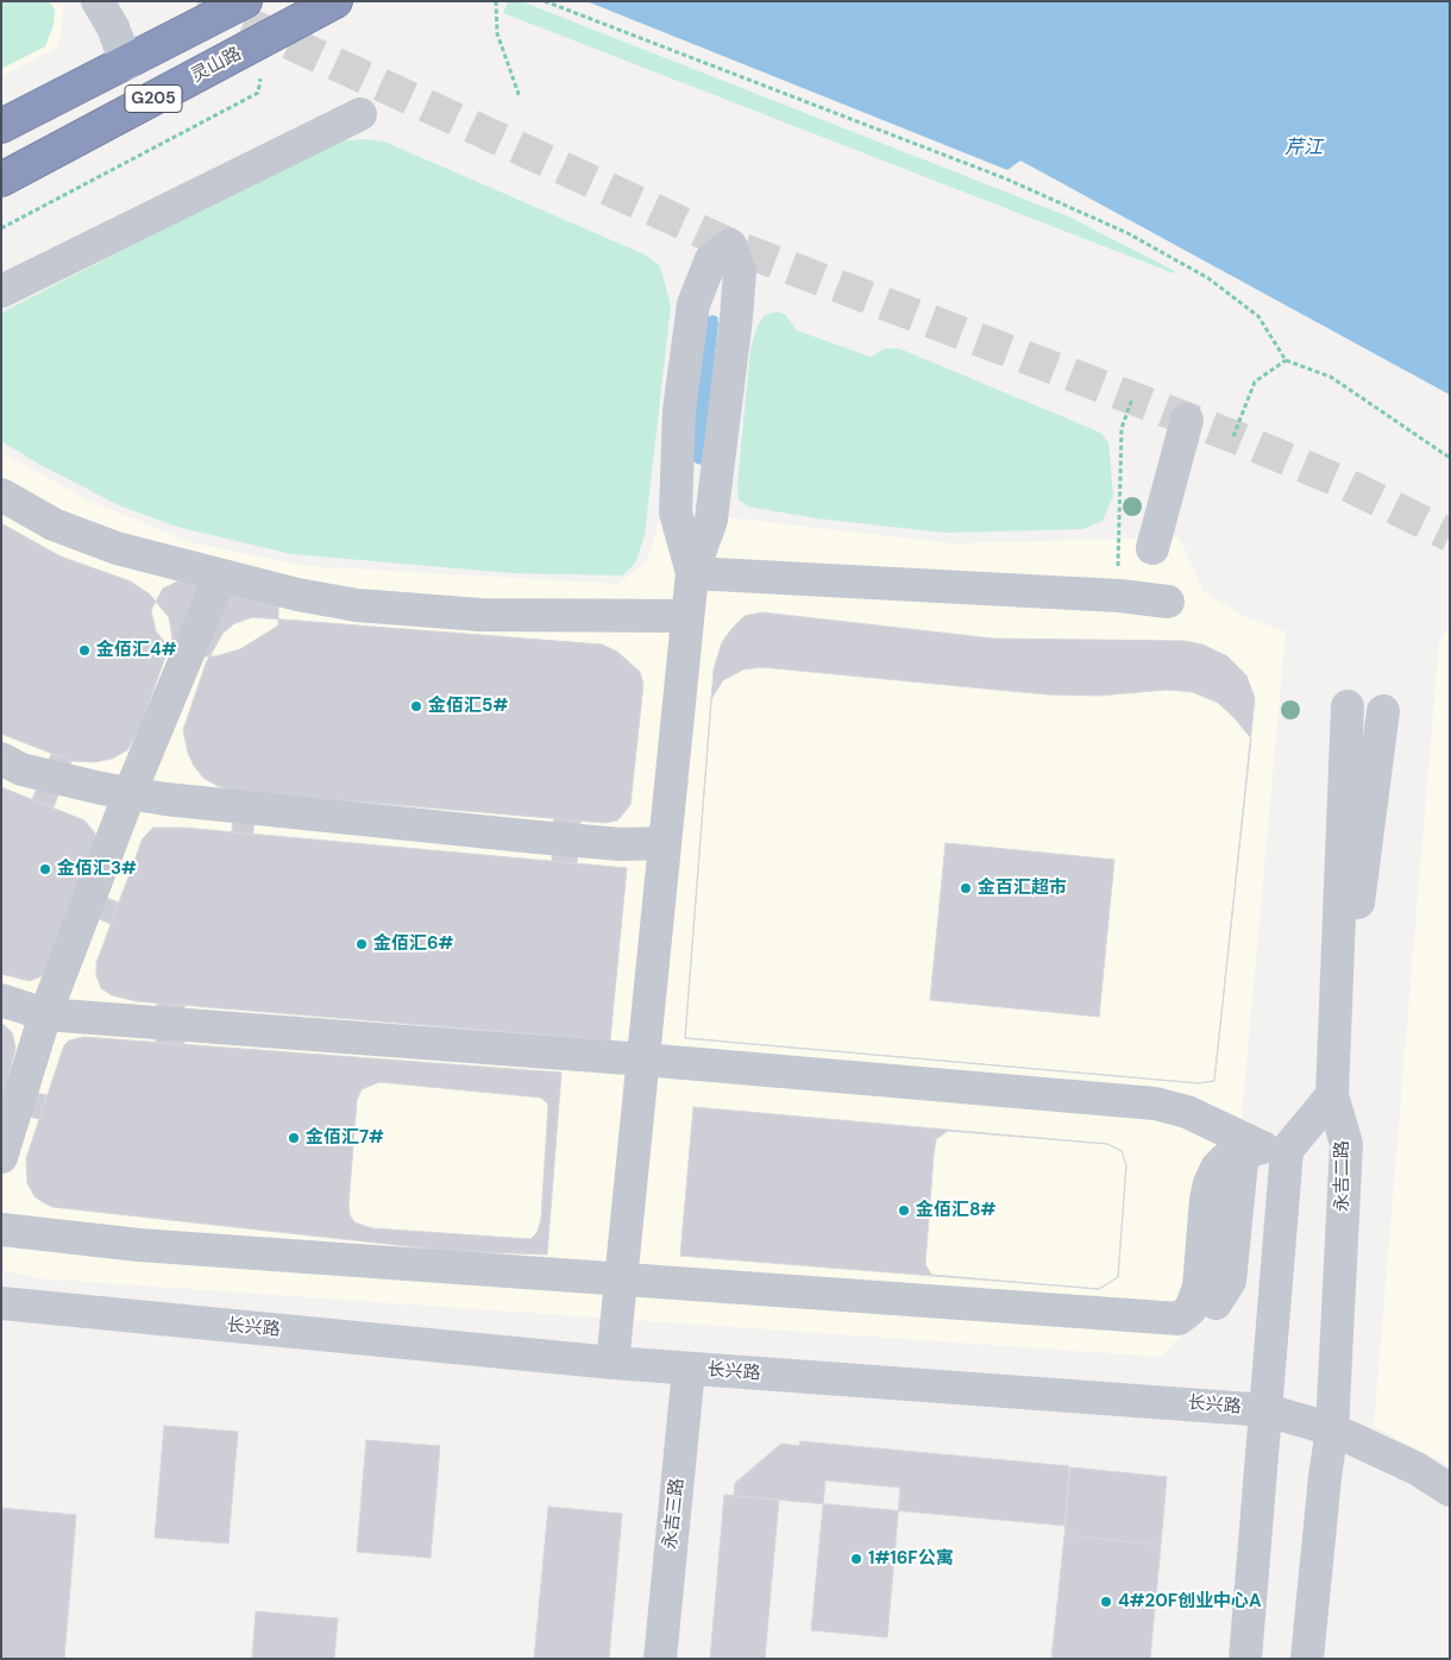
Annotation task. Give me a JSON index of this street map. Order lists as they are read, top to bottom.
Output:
{
  "streets": {
    "highway": ["灵山路", "G205"],
    "street": ["永吉二路", "长兴路", "永吉三路"]
  },
  "crossings": [
    ["永吉二路", "长兴路"],
    ["长兴路", "永吉三路"]
  ],
  "water": ["芹江"],
  "places": [
    "金佰汇4#",
    "金佰汇5#",
    "金佰汇3#",
    "金百汇超市",
    "金佰汇6#",
    "金佰汇7#",
    "金佰汇8#",
    "1#16F公寓",
    "4#20F创业中心A"
  ]
}
